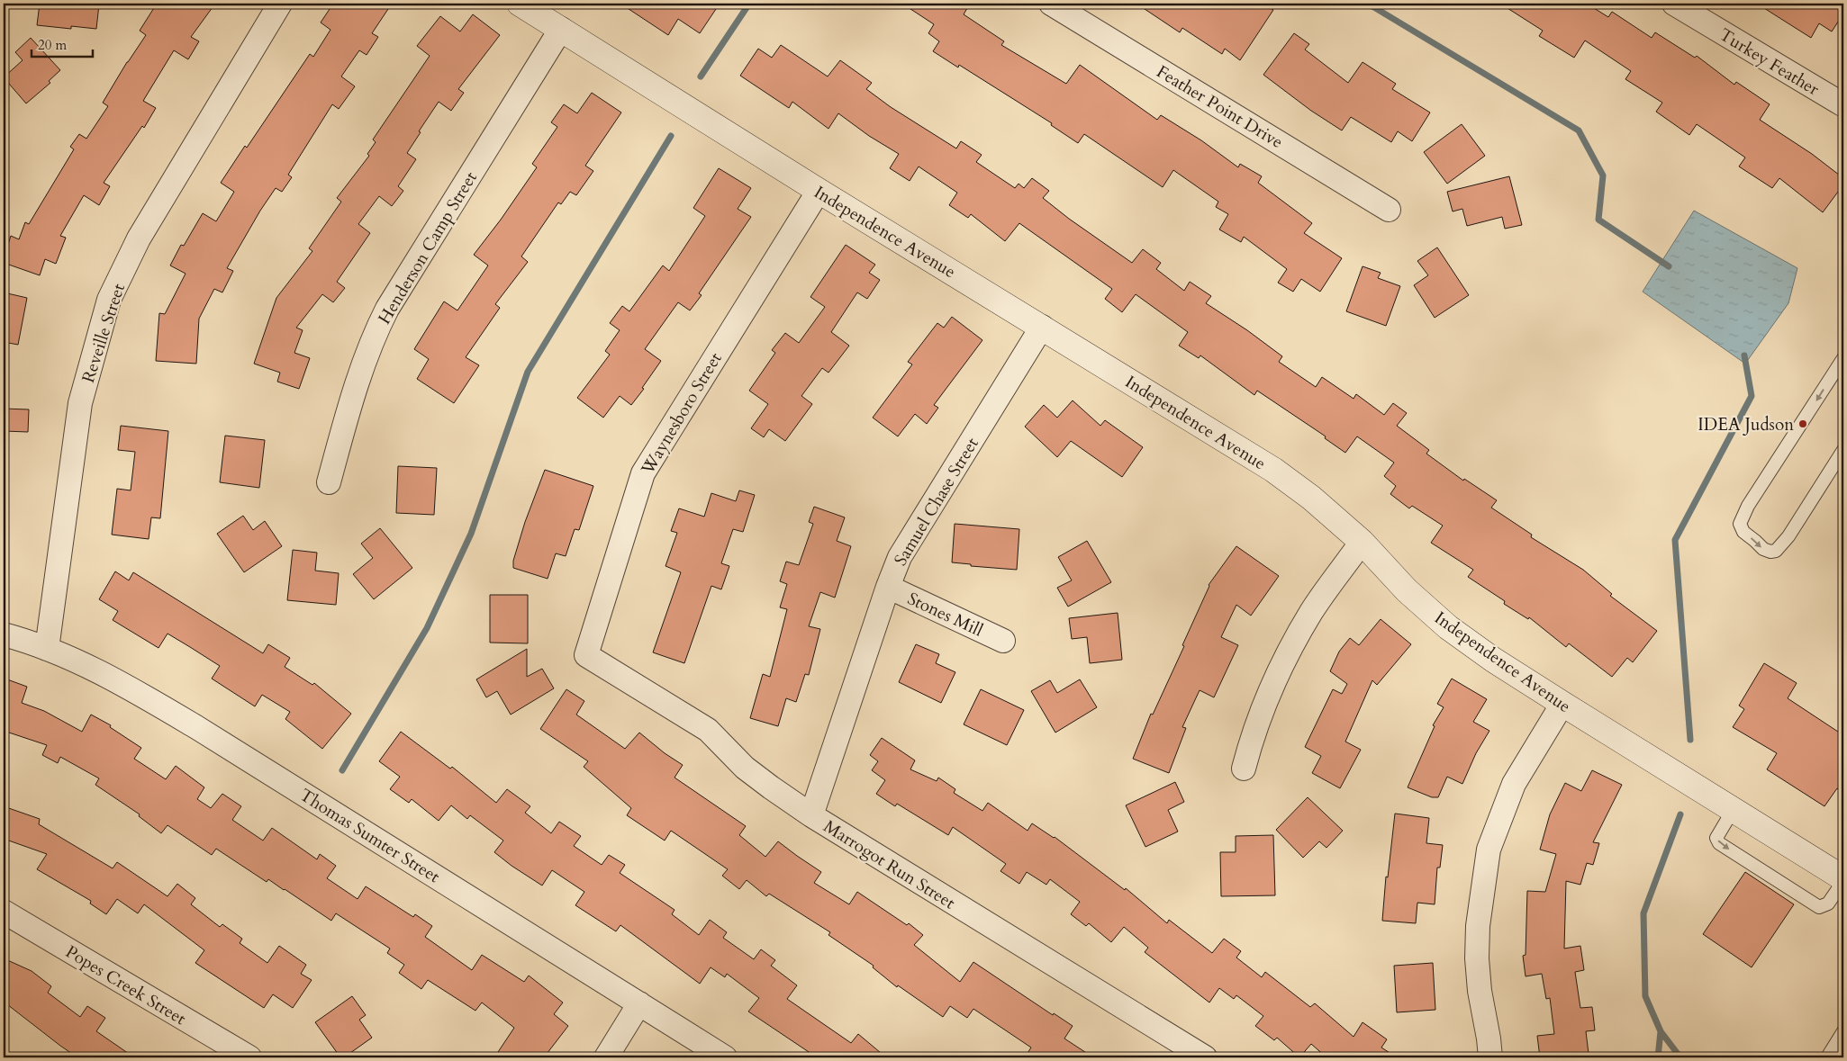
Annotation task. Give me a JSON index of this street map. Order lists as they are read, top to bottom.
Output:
{
  "streets": {
    "street": [
      "Turkey Feather",
      "Feather Point Drive",
      "Independence Avenue",
      "Henderson Camp Street",
      "Reveille Street",
      "Waynesboro Street",
      "Samuel Chase Street",
      "Stones Mill",
      "Thomas Sumter Street",
      "Marrogot Run Street",
      "Popes Creek Street"
    ]
  },
  "crossings": [
    ["Independence Avenue", "Henderson Camp Street"],
    ["Independence Avenue", "Waynesboro Street"],
    ["Independence Avenue", "Samuel Chase Street"],
    ["Reveille Street", "Thomas Sumter Street"],
    ["Waynesboro Street", "Marrogot Run Street"],
    ["Samuel Chase Street", "Stones Mill"],
    ["Samuel Chase Street", "Marrogot Run Street"]
  ],
  "places": ["IDEA Judson"],
  "scale_bar": "20 m"
}
